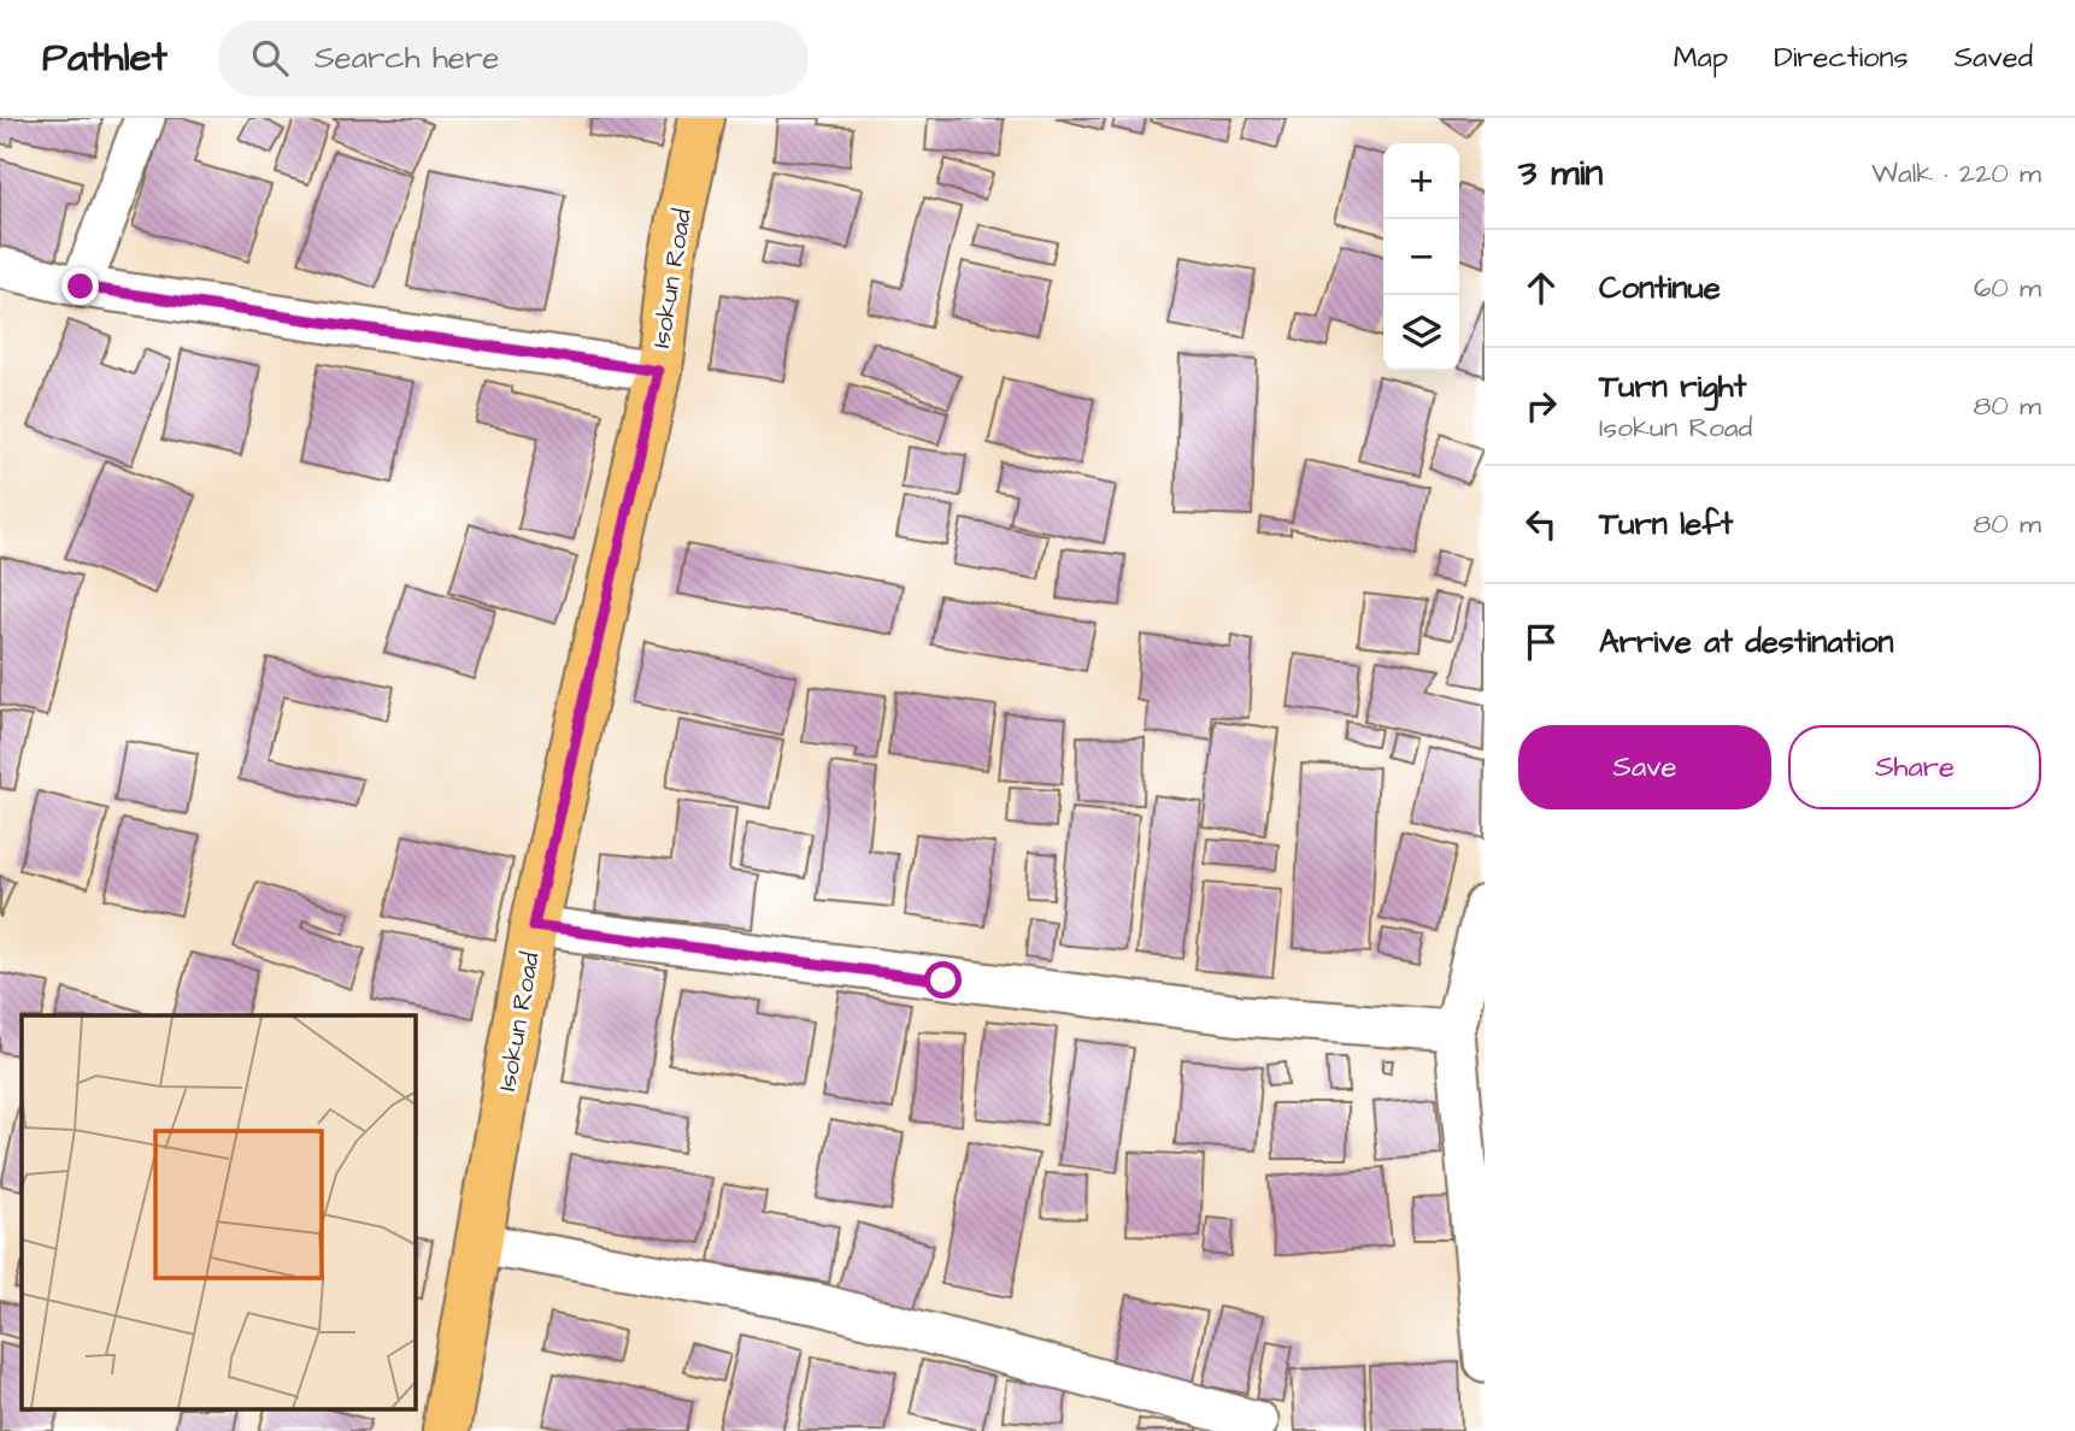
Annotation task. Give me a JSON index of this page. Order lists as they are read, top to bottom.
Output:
{
  "streets": {
    "main road": ["Isokun Road"]
  },
  "page": {
    "header": "Pathlet",
    "search": "Search here",
    "nav": ["Map", "Directions", "Saved"],
    "heading": ["3 min", "Walk · 220 m"],
    "map_buttons": ["+", "−"],
    "list": [
      ["Continue", "60 m"],
      ["Turn right", "Isokun Road", "80 m"],
      ["Turn left", "80 m"],
      "Arrive at destination"
    ],
    "buttons": ["Save", "Share"]
  }
}
